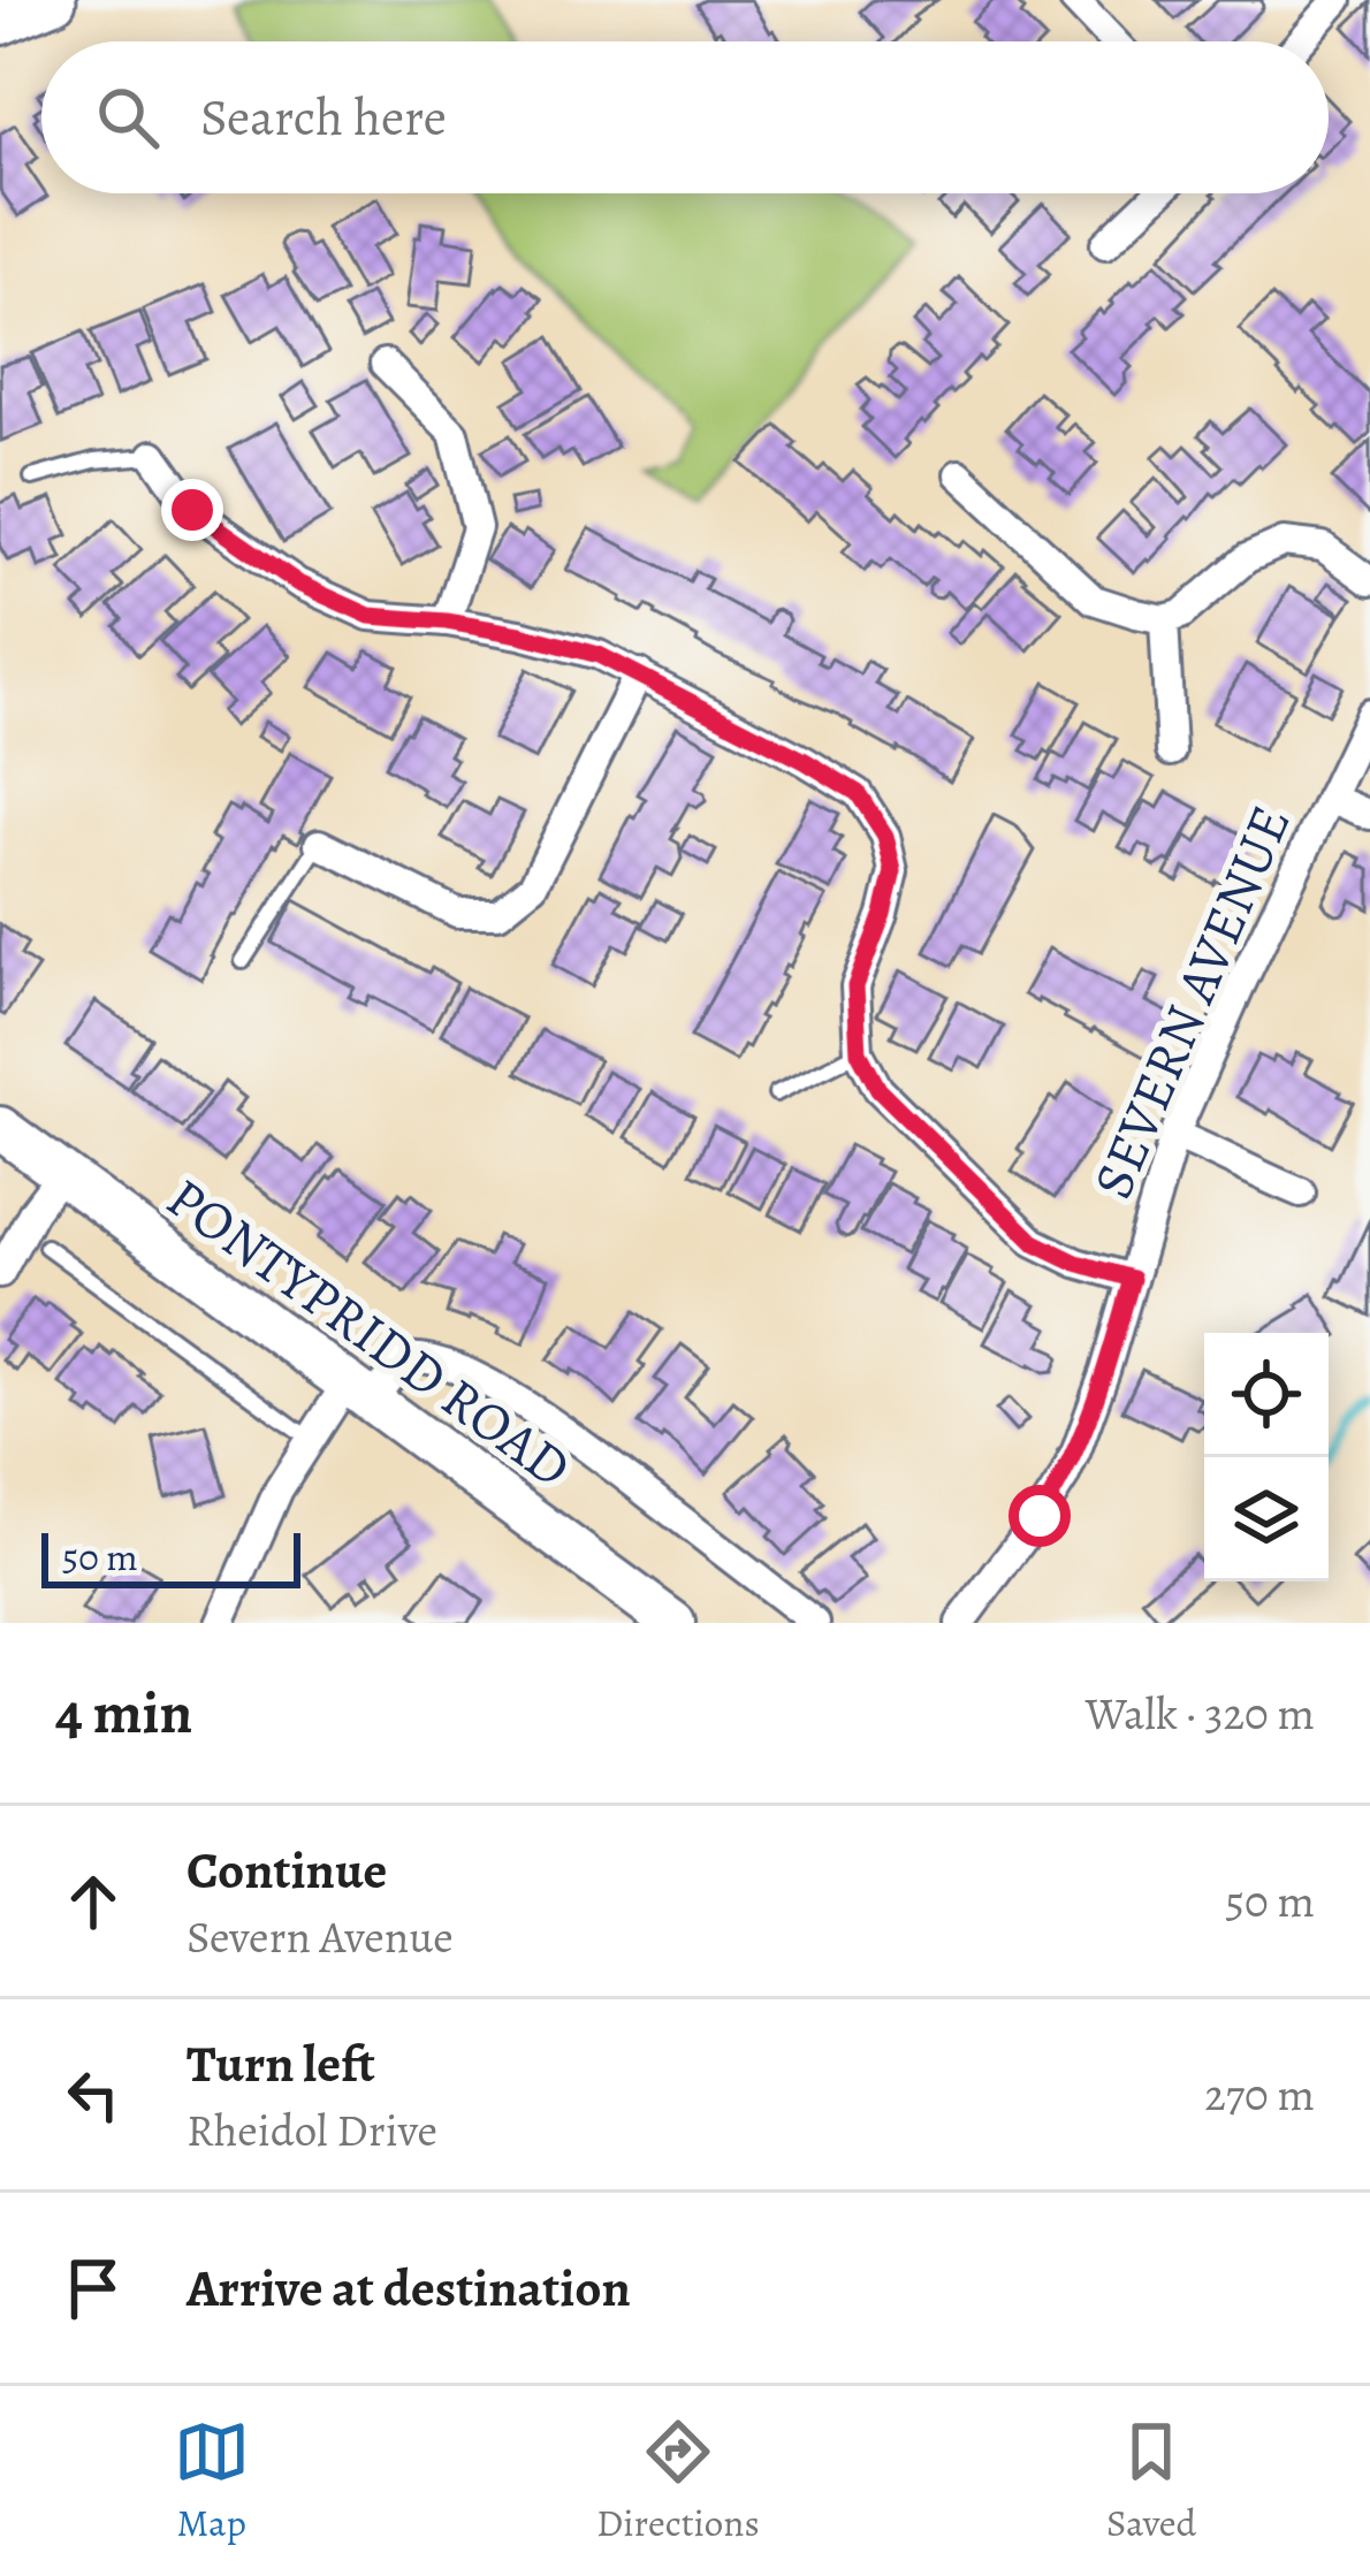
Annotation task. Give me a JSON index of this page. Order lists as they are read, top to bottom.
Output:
{
  "streets": {
    "main road": ["PONTYPRIDD ROAD"],
    "street": ["SEVERN AVENUE"]
  },
  "scale_bar": "50 m",
  "page": {
    "search": "Search here",
    "scale": "50 m",
    "heading": ["4 min", "Walk · 320 m"],
    "list": [
      ["Continue", "Severn Avenue", "50 m"],
      ["Turn left", "Rheidol Drive", "270 m"],
      "Arrive at destination"
    ],
    "nav": ["Map", "Directions", "Saved"]
  }
}
